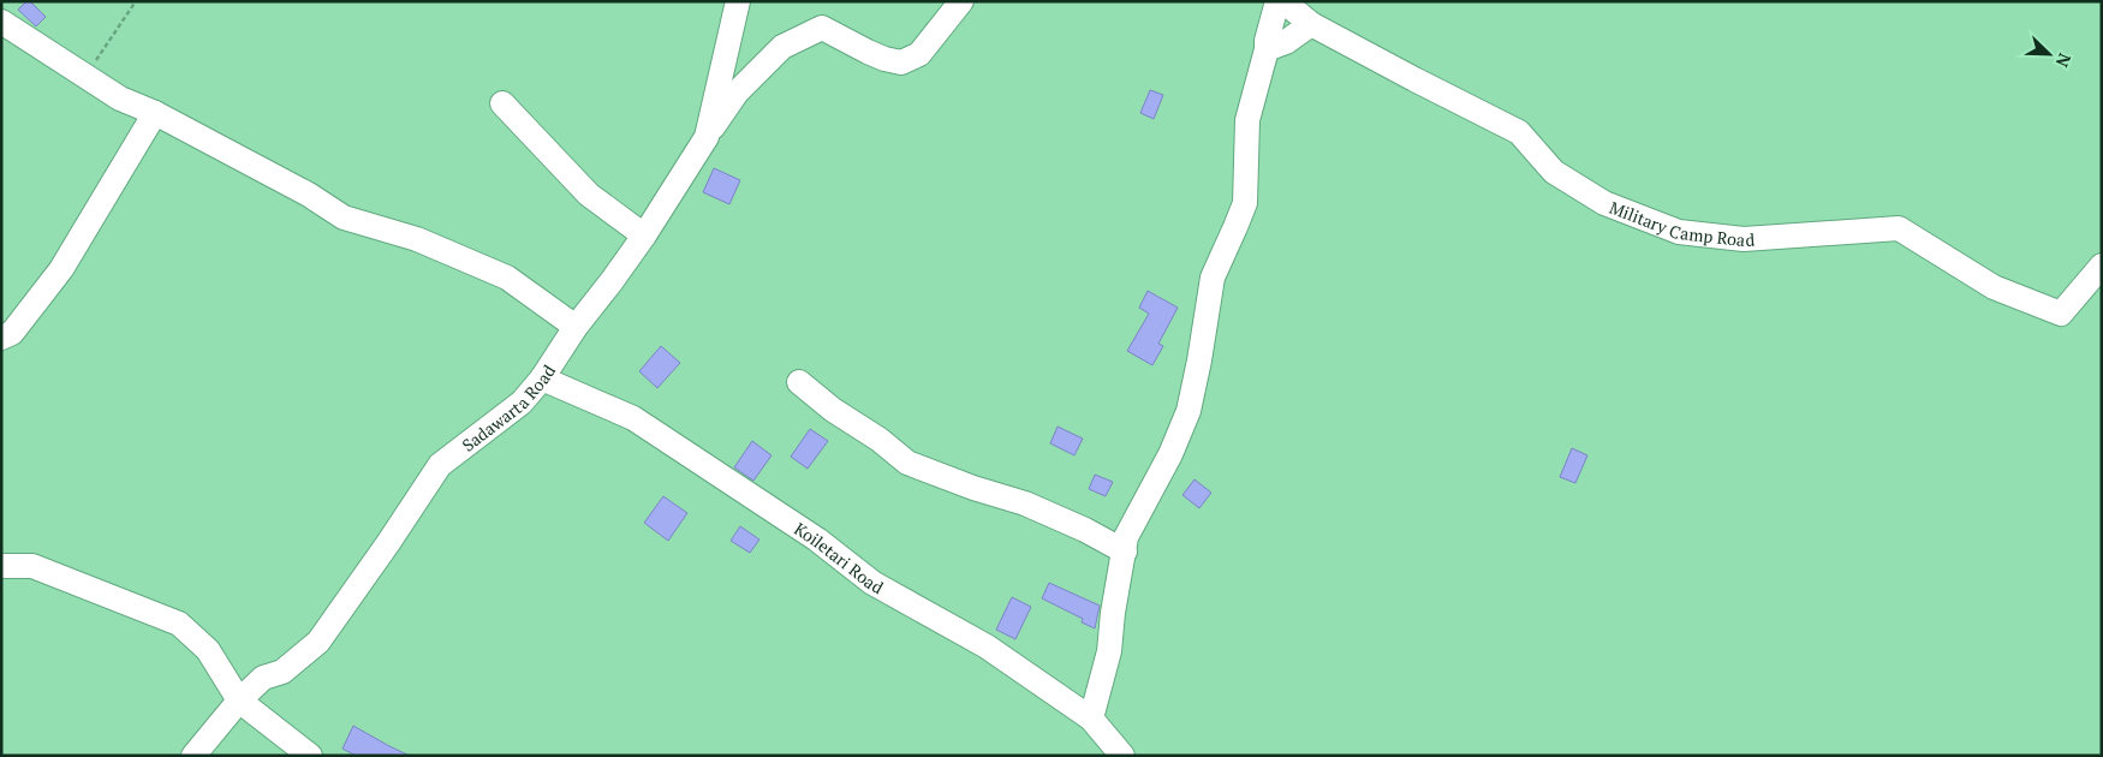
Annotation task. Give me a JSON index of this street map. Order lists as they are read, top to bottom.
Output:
{
  "streets": {
    "street": ["Military Camp Road", "Sadawarta Road", "Koiletari Road"]
  },
  "crossings": [
    ["Sadawarta Road", "Koiletari Road"]
  ],
  "north": "bottom right"
}
